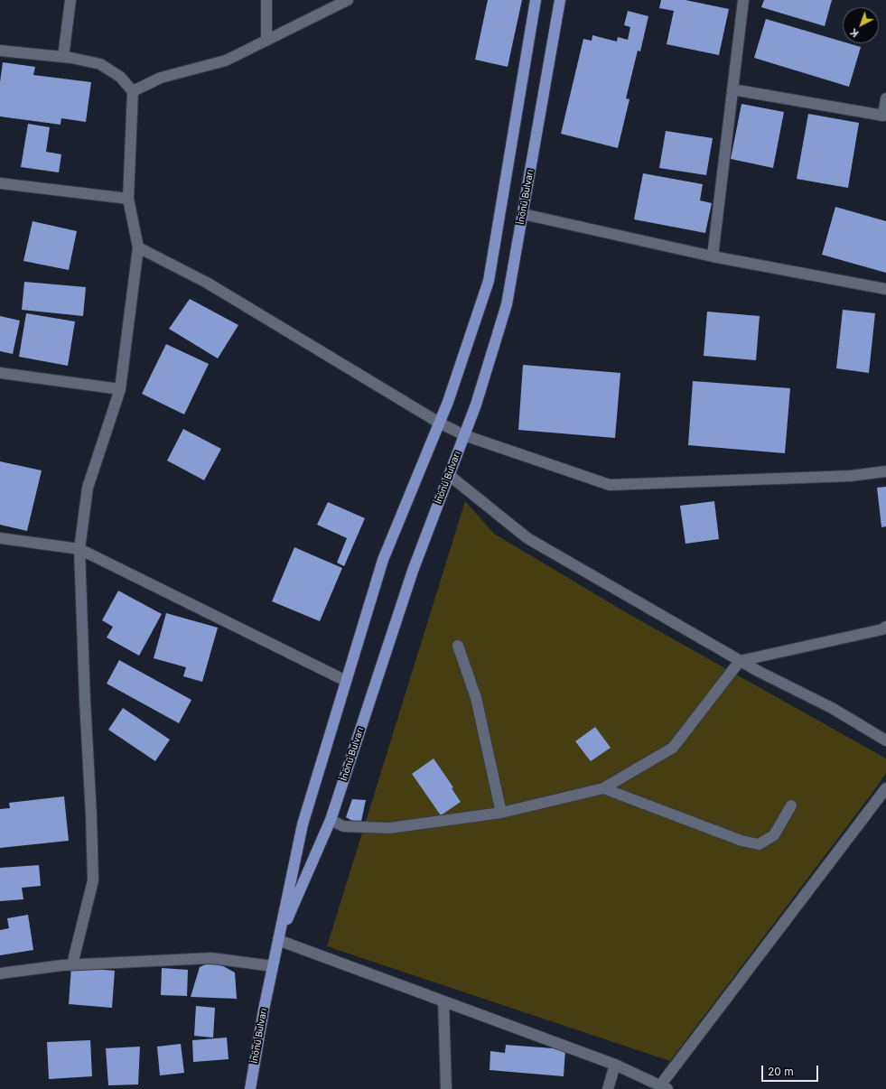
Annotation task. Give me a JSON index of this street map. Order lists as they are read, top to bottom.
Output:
{
  "streets": {
    "main road": ["İnönü Bulvarı"]
  },
  "scale_bar": "20 m",
  "north": "bottom left"
}
